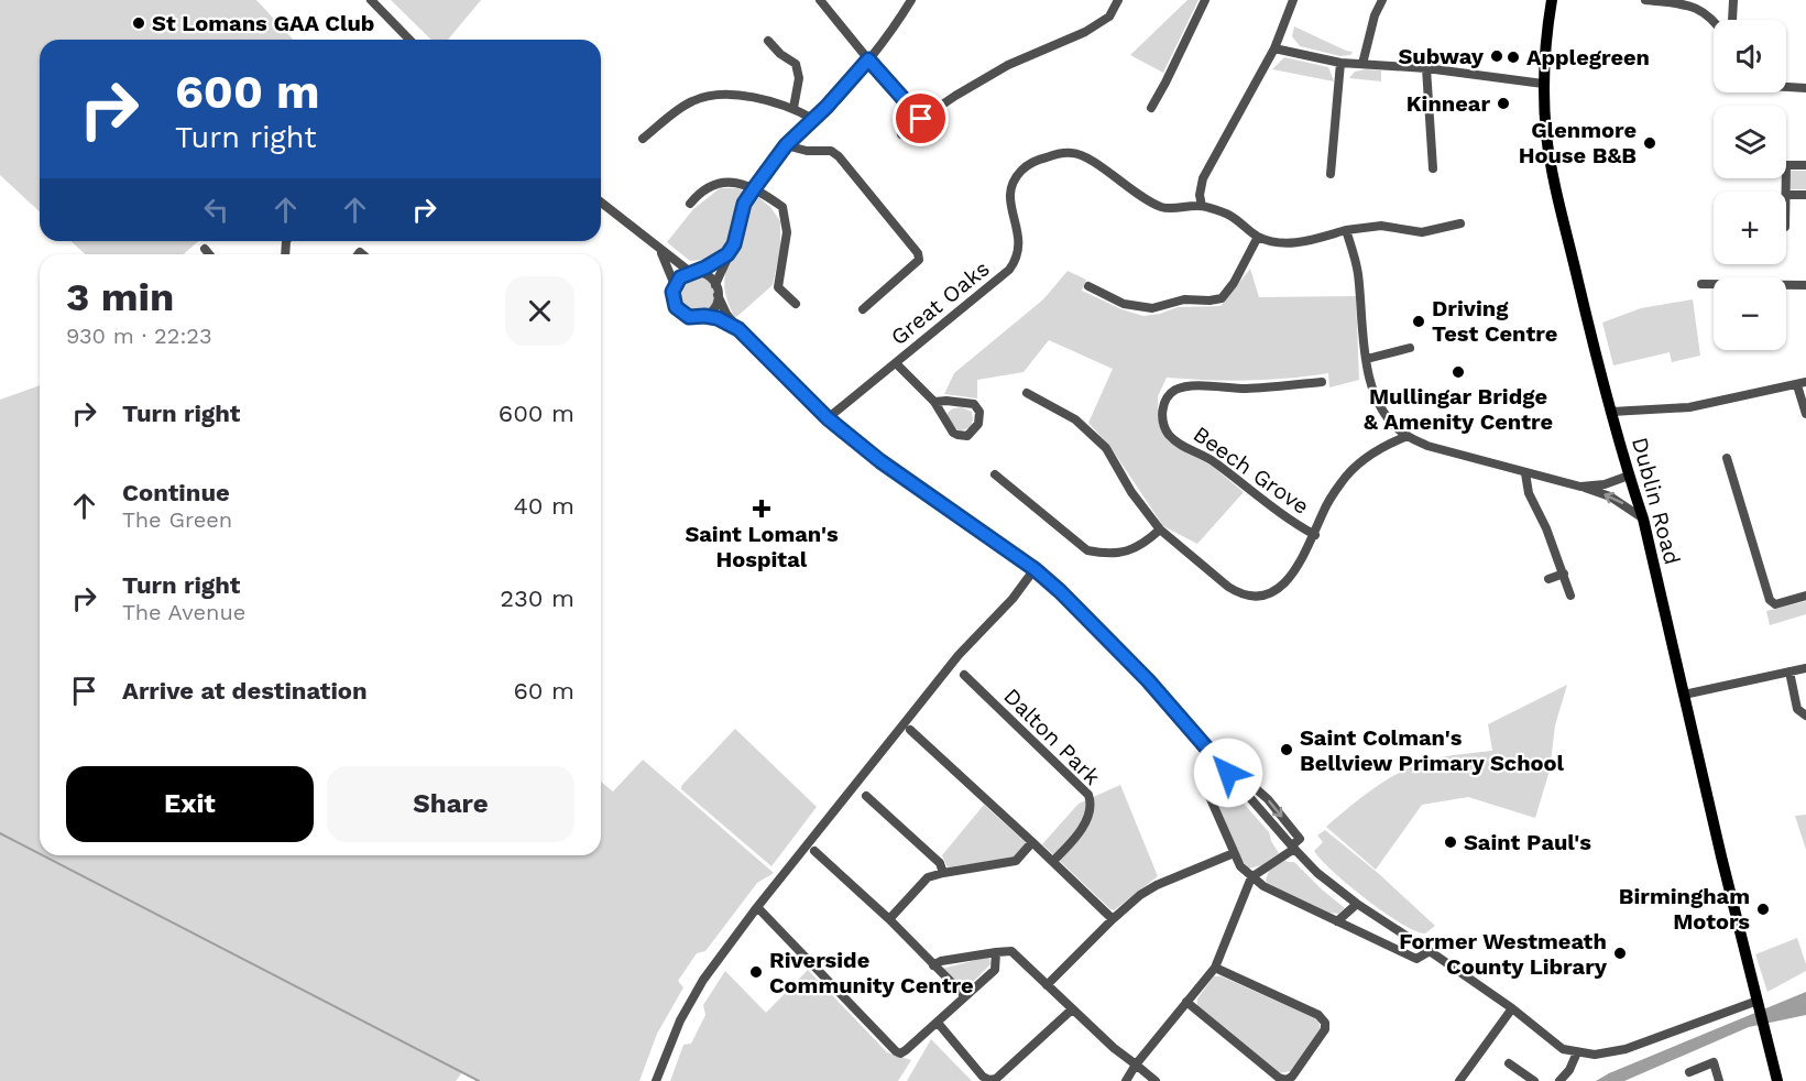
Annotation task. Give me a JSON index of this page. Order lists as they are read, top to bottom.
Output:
{
  "streets": {
    "main road": ["Dublin Road"],
    "street": ["Great Oaks", "Beech Grove", "Dalton Park"]
  },
  "places": {
    "other": [
      "St Lomans GAA Club",
      "Subway",
      "Applegreen",
      "Kinnear",
      "Glenmore House B&B",
      "Driving Test Centre",
      "Mullingar Bridge & Amenity Centre",
      "Saint Colman's Bellview Primary School",
      "Saint Paul's",
      "Birmingham Motors",
      "Former Westmeath County Library",
      "Riverside Community Centre"
    ],
    "health": ["Saint Loman's Hospital"]
  },
  "page": {
    "map_buttons": ["+", "−"],
    "turn": ["600 m", "Turn right"],
    "heading": ["3 min", "930 m · 22:23"],
    "list": [
      {
        "name": "Turn right",
        "value": "600 m"
      },
      {
        "name": "Continue",
        "note": "The Green",
        "value": "40 m"
      },
      {
        "name": "Turn right",
        "note": "The Avenue",
        "value": "230 m"
      },
      {
        "name": "Arrive at destination",
        "value": "60 m"
      }
    ],
    "buttons": ["Exit", "Share"]
  }
}
